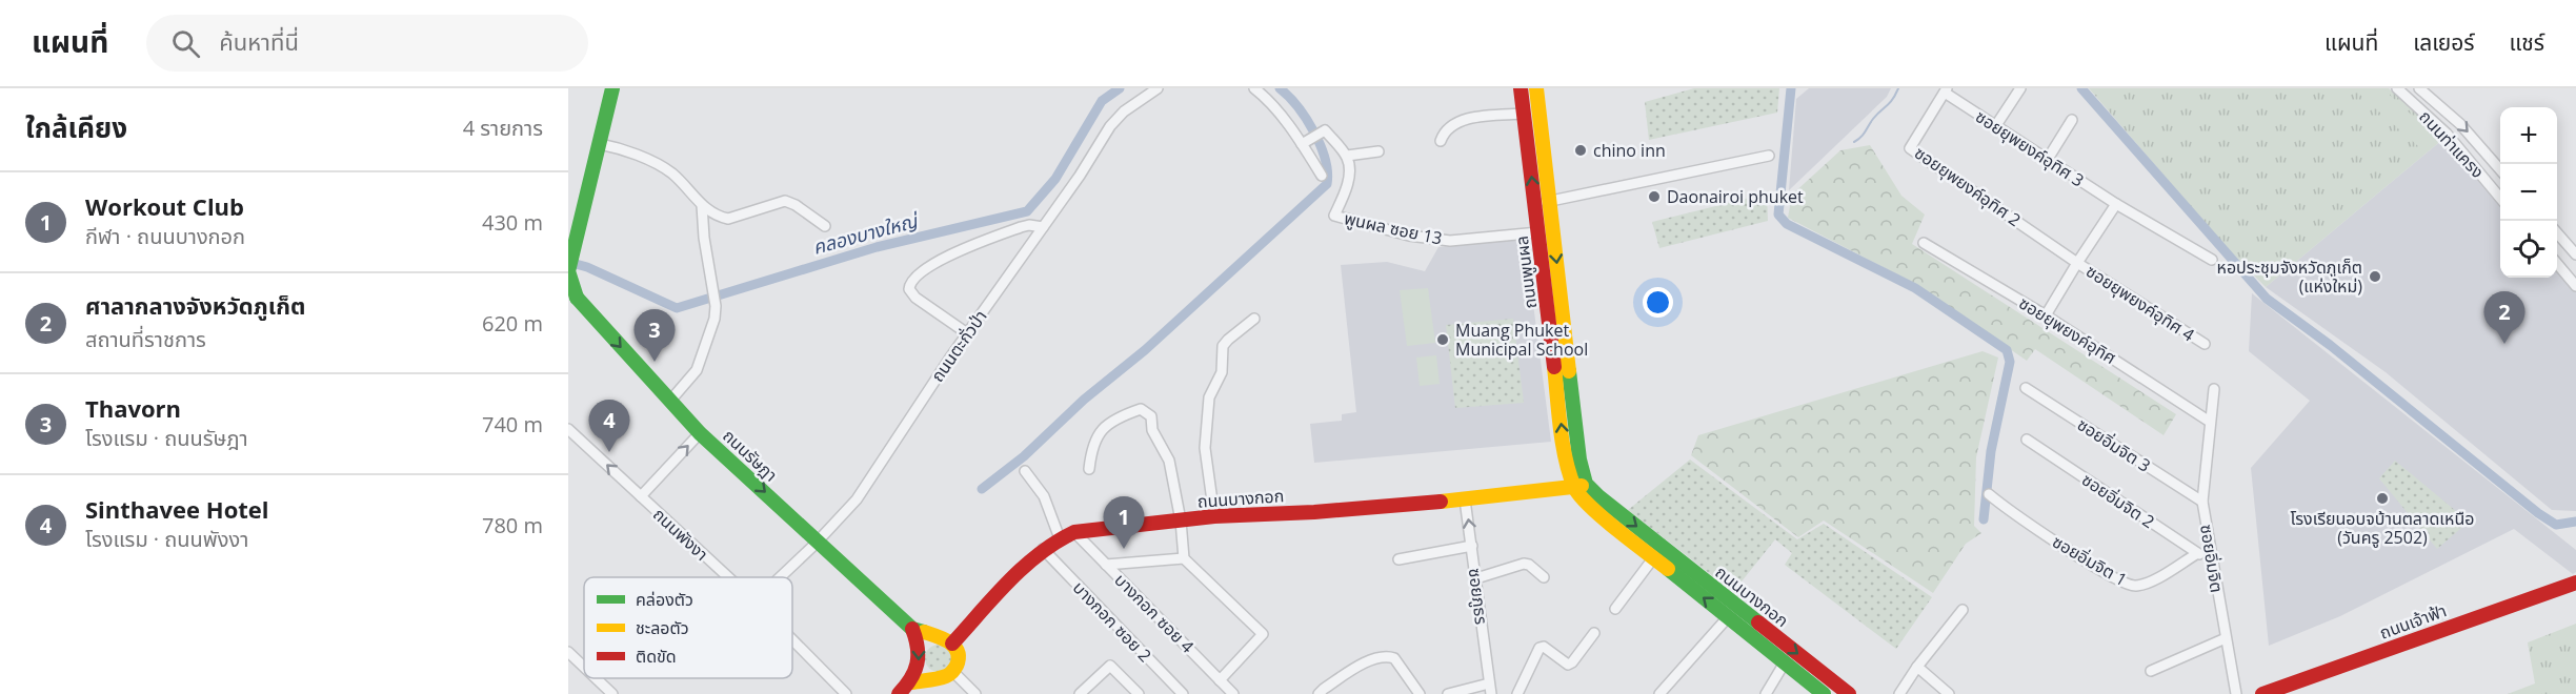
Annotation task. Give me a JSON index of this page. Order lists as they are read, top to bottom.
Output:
{
  "streets": {
    "main road": [
      "ถนนพูนผล",
      "ถนนรัษฎา",
      "ถนนบางกอก",
      "ถนนเจ้าฟ้า"
    ],
    "street": [
      "ถนนท่าแครง",
      "ซอยยุพยงค์อุทิศ 3",
      "ซอยยุพยงค์อุทิศ 2",
      "พูนผล ซอย 13",
      "ซอยยุพยงค์อุทิศ 4",
      "ซอยยุพยงค์อุทิศ",
      "ถนนตะกั่วป่า",
      "ซอยอิ่มจิต 3",
      "ซอยอิ่มจิต 2",
      "ถนนพังงา",
      "ซอยอิ่มจิต",
      "ซอยอิ่มจิต 1",
      "ซอยภูธร",
      "บางกอก ซอย 4",
      "บางกอก ซอย 2"
    ]
  },
  "crossings": [
    ["ซอยยุพยงค์อุทิศ 3", "ซอยยุพยงค์อุทิศ 2"],
    ["ซอยยุพยงค์อุทิศ 2", "ซอยยุพยงค์อุทิศ 4"],
    ["พูนผล ซอย 13", "ถนนพูนผล"],
    ["ถนนพูนผล", "ถนนบางกอก"],
    ["ซอยยุพยงค์อุทิศ", "ซอยอิ่มจิต"],
    ["ถนนตะกั่วป่า", "ถนนรัษฎา"],
    ["ซอยอิ่มจิต 3", "ซอยอิ่มจิต"],
    ["ถนนบางกอก", "ซอยภูธร"],
    ["ถนนบางกอก", "บางกอก ซอย 4"],
    ["ถนนบางกอก", "บางกอก ซอย 2"],
    ["ซอยอิ่มจิต 2", "ซอยอิ่มจิต 1"]
  ],
  "one_way": ["ถนนรัษฎา"],
  "water": ["คลองบางใหญ่"],
  "places": [
    "chino inn",
    "Daonairoi phuket",
    "หอประชุมจังหวัดภูเก็ต (แห่งใหม่)",
    "Muang Phuket Municipal School",
    "โรงเรียนอบจบ้านตลาดเหนือ (วันครู 2502)"
  ],
  "legend": ["คล่องตัว", "ชะลอตัว", "ติดขัด"],
  "page": {
    "header": "แผนที่",
    "search": "ค้นหาที่นี่",
    "nav": ["แผนที่", "เลเยอร์", "แชร์"],
    "heading": ["ใกล้เคียง", "4 รายการ"],
    "map_buttons": ["+", "−"],
    "list": [
      {
        "mark": "1",
        "name": "Workout Club",
        "note": "กีฬา · ถนนบางกอก",
        "value": "430 m"
      },
      {
        "mark": "2",
        "name": "ศาลากลางจังหวัดภูเก็ต",
        "note": "สถานที่ราชการ",
        "value": "620 m"
      },
      {
        "mark": "3",
        "name": "Thavorn",
        "note": "โรงแรม · ถนนรัษฎา",
        "value": "740 m"
      },
      {
        "mark": "4",
        "name": "Sinthavee Hotel",
        "note": "โรงแรม · ถนนพังงา",
        "value": "780 m"
      }
    ],
    "pins": [
      "2",
      "3",
      "4",
      "1"
    ]
  }
}
